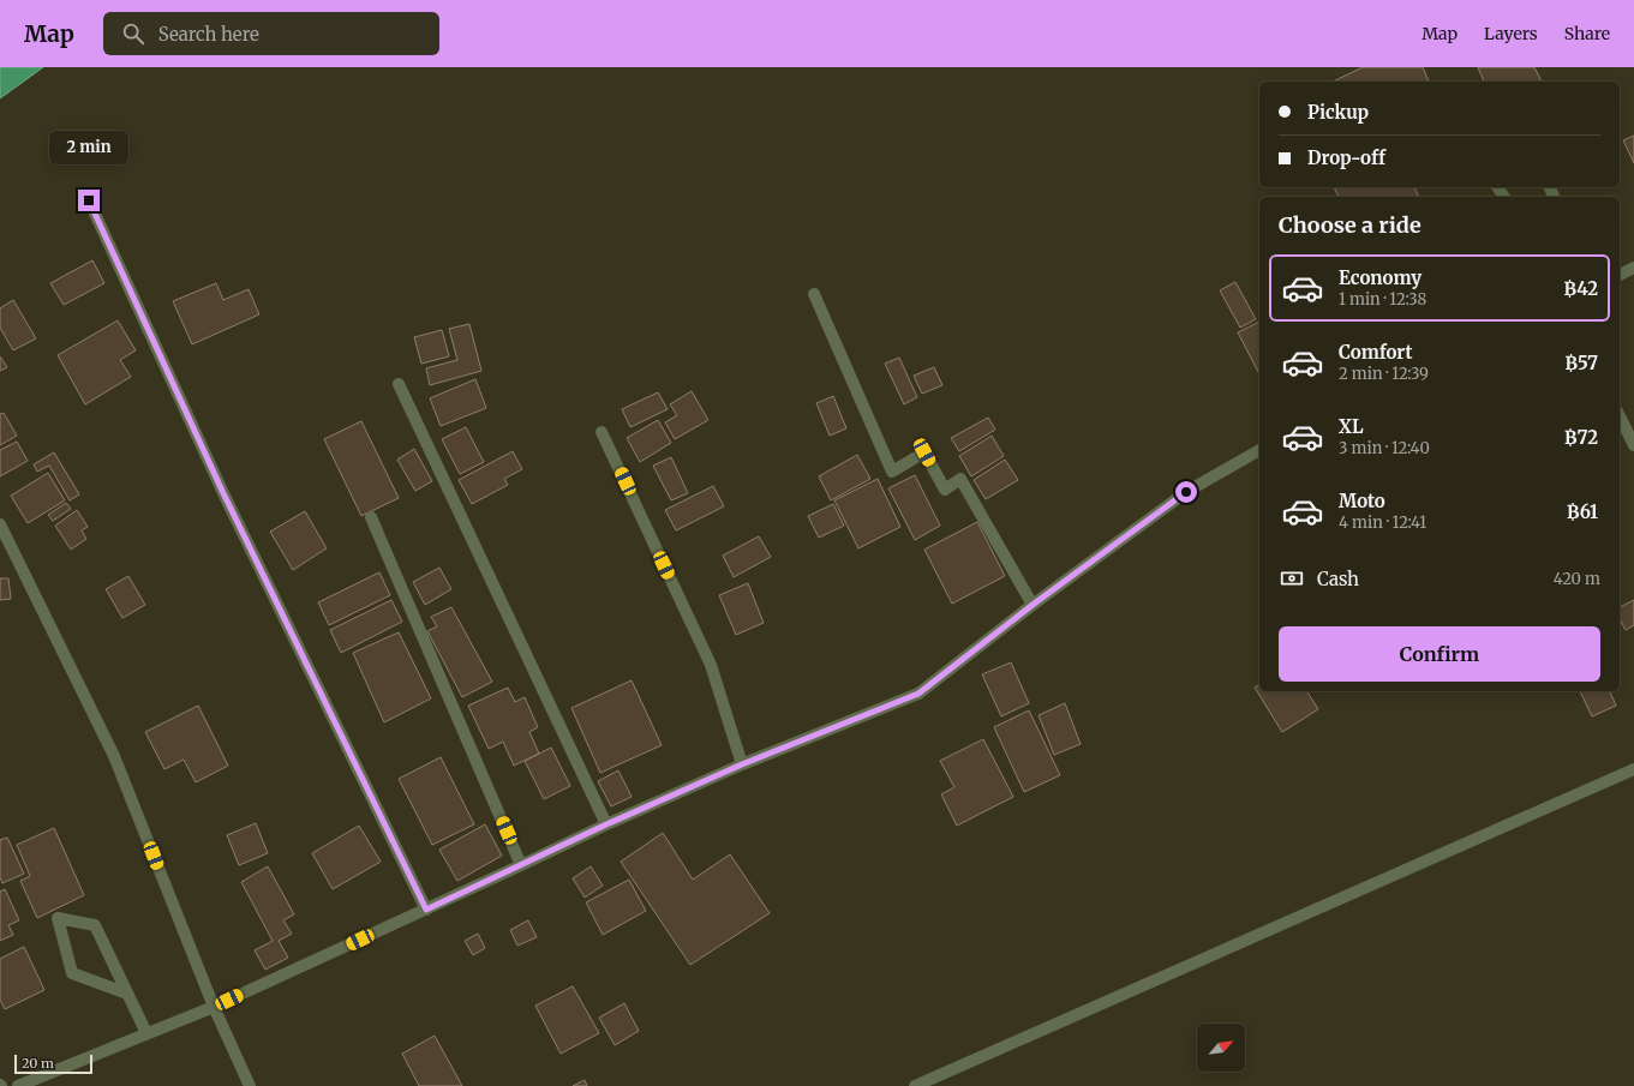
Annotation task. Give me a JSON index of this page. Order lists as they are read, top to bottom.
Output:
{
  "scale_bar": "20 m",
  "north": "top right",
  "page": {
    "header": "Map",
    "search": "Search here",
    "nav": ["Map", "Layers", "Share"],
    "banner": ["Pickup", "Drop-off"],
    "bubble": "2 min",
    "heading": "Choose a ride",
    "list": [
      {
        "name": "Economy",
        "note": "1 min · 12:38",
        "value": "฿42"
      },
      {
        "name": "Comfort",
        "note": "2 min · 12:39",
        "value": "฿57"
      },
      {
        "name": "XL",
        "note": "3 min · 12:40",
        "value": "฿72"
      },
      {
        "name": "Moto",
        "note": "4 min · 12:41",
        "value": "฿61"
      }
    ],
    "pay": ["Cash", "420 m"],
    "buttons": "Confirm",
    "scale": "20 m"
  }
}
